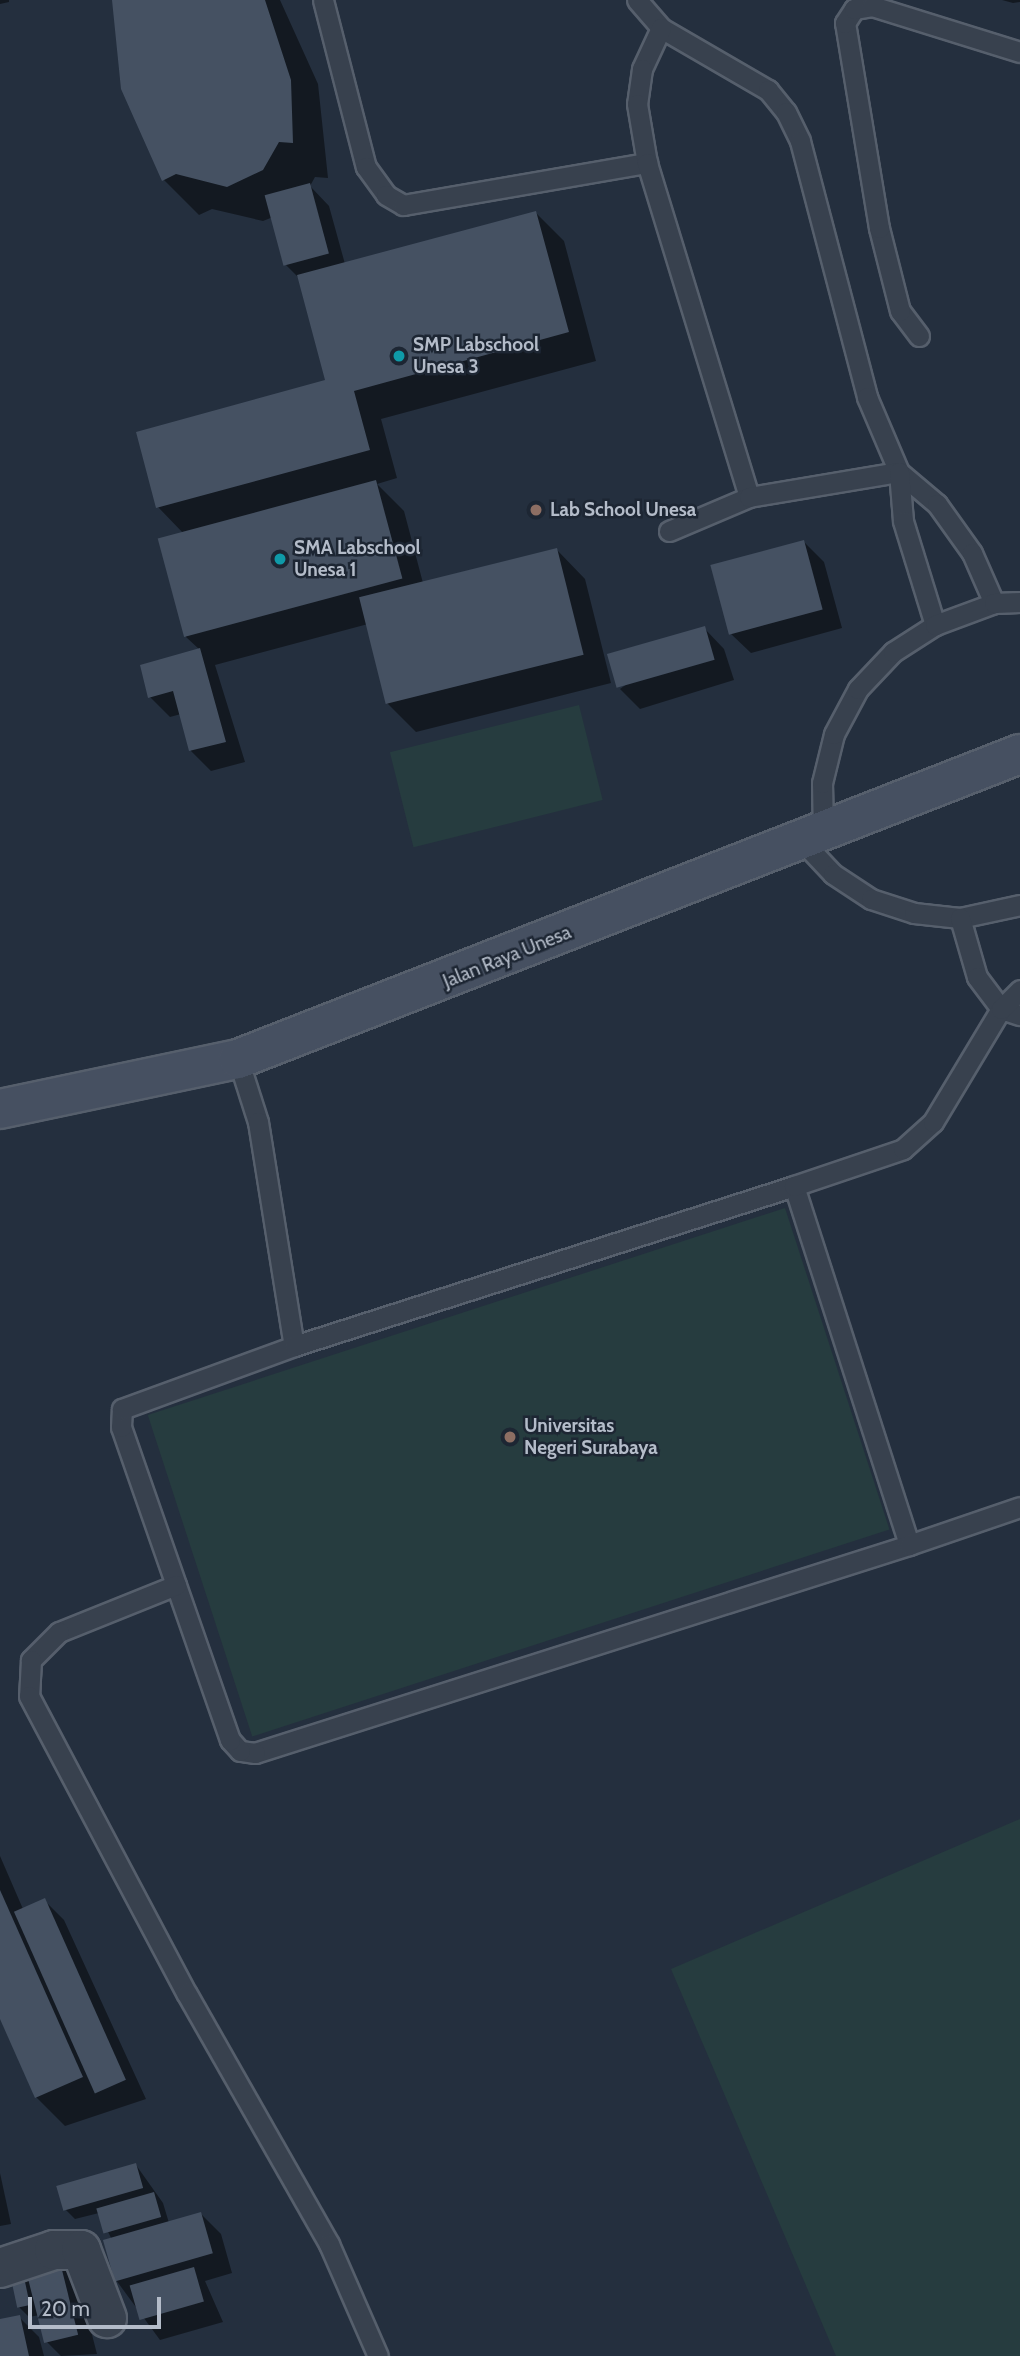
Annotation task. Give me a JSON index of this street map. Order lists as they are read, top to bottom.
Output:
{
  "streets": {
    "main road": ["Jalan Raya Unesa"]
  },
  "places": [
    "SMP Labschool Unesa 3",
    "Lab School Unesa",
    "SMA Labschool Unesa 1",
    "Universitas Negeri Surabaya"
  ],
  "scale_bar": "20 m"
}
